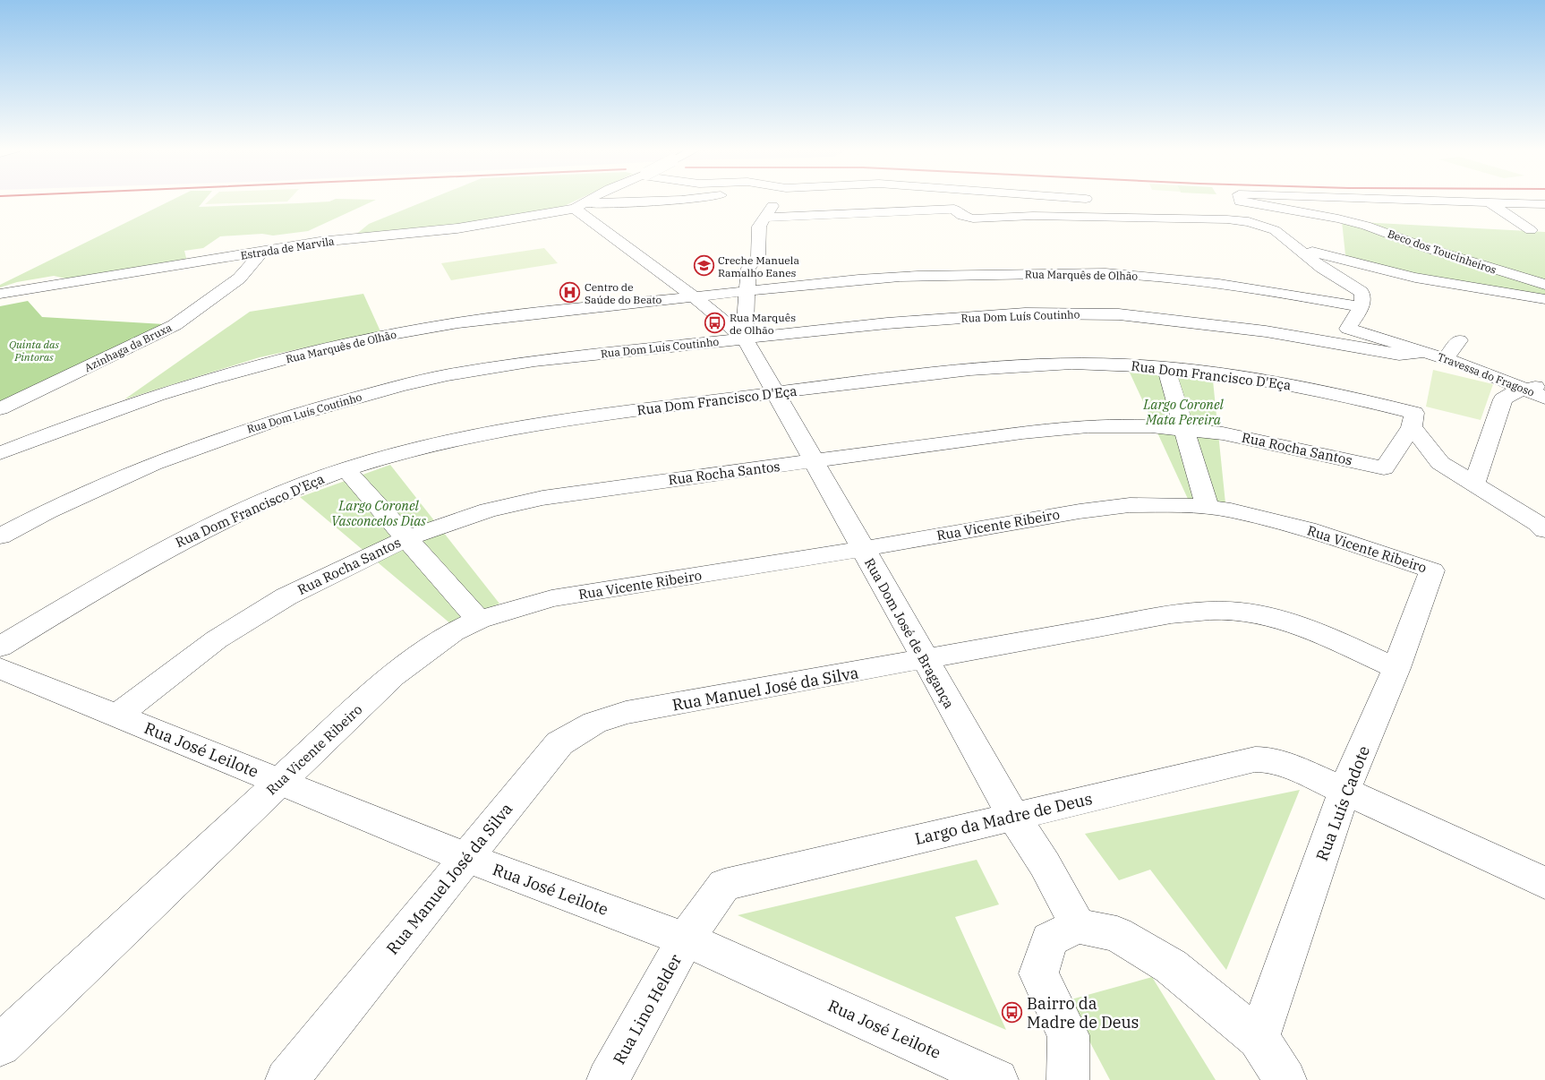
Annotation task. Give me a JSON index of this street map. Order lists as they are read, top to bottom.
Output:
{
  "streets": {
    "street": [
      "Estrada de Marvila",
      "Beco dos Toucinheiros",
      "Rua Marquês de Olhão",
      "Rua Dom Luís Coutinho",
      "Azinhaga da Bruxa",
      "Travessa do Fragoso",
      "Rua Dom Francisco D'Eça",
      "Rua Rocha Santos",
      "Rua Vicente Ribeiro",
      "Rua Dom José de Bragança",
      "Rua Manuel José da Silva",
      "Rua José Leilote",
      "Rua Luís Cadote",
      "Largo da Madre de Deus",
      "Rua Lino Helder"
    ]
  },
  "crossings": [
    ["Estrada de Marvila", "Azinhaga da Bruxa"],
    ["Rua Marquês de Olhão", "Travessa do Fragoso"],
    ["Rua Dom Luís Coutinho", "Travessa do Fragoso"],
    ["Rua Dom Luís Coutinho", "Rua Dom José de Bragança"],
    ["Rua Dom Francisco D'Eça", "Rua Rocha Santos"],
    ["Rua Dom Francisco D'Eça", "Rua Dom José de Bragança"],
    ["Rua Rocha Santos", "Rua Dom José de Bragança"],
    ["Rua Rocha Santos", "Rua José Leilote"],
    ["Rua Vicente Ribeiro", "Rua Dom José de Bragança"],
    ["Rua Vicente Ribeiro", "Rua José Leilote"],
    ["Rua Vicente Ribeiro", "Rua Luís Cadote"],
    ["Rua Dom José de Bragança", "Rua Manuel José da Silva"],
    ["Rua Dom José de Bragança", "Largo da Madre de Deus"],
    ["Rua Manuel José da Silva", "Rua José Leilote"],
    ["Rua Manuel José da Silva", "Rua Luís Cadote"],
    ["Rua José Leilote", "Largo da Madre de Deus"],
    ["Rua José Leilote", "Rua Lino Helder"],
    ["Rua Luís Cadote", "Largo da Madre de Deus"],
    ["Largo da Madre de Deus", "Rua Lino Helder"]
  ],
  "parks": ["Quinta das Pintoras", "Largo Coronel Mata Pereira", "Largo Coronel Vasconcelos Dias"],
  "places": {
    "school or university": ["Creche Manuela Ramalho Eanes"],
    "hospital": ["Centro de Saúde do Beato"],
    "bus stop": ["Rua Marquês de Olhão", "Bairro da Madre de Deus"]
  }
}
